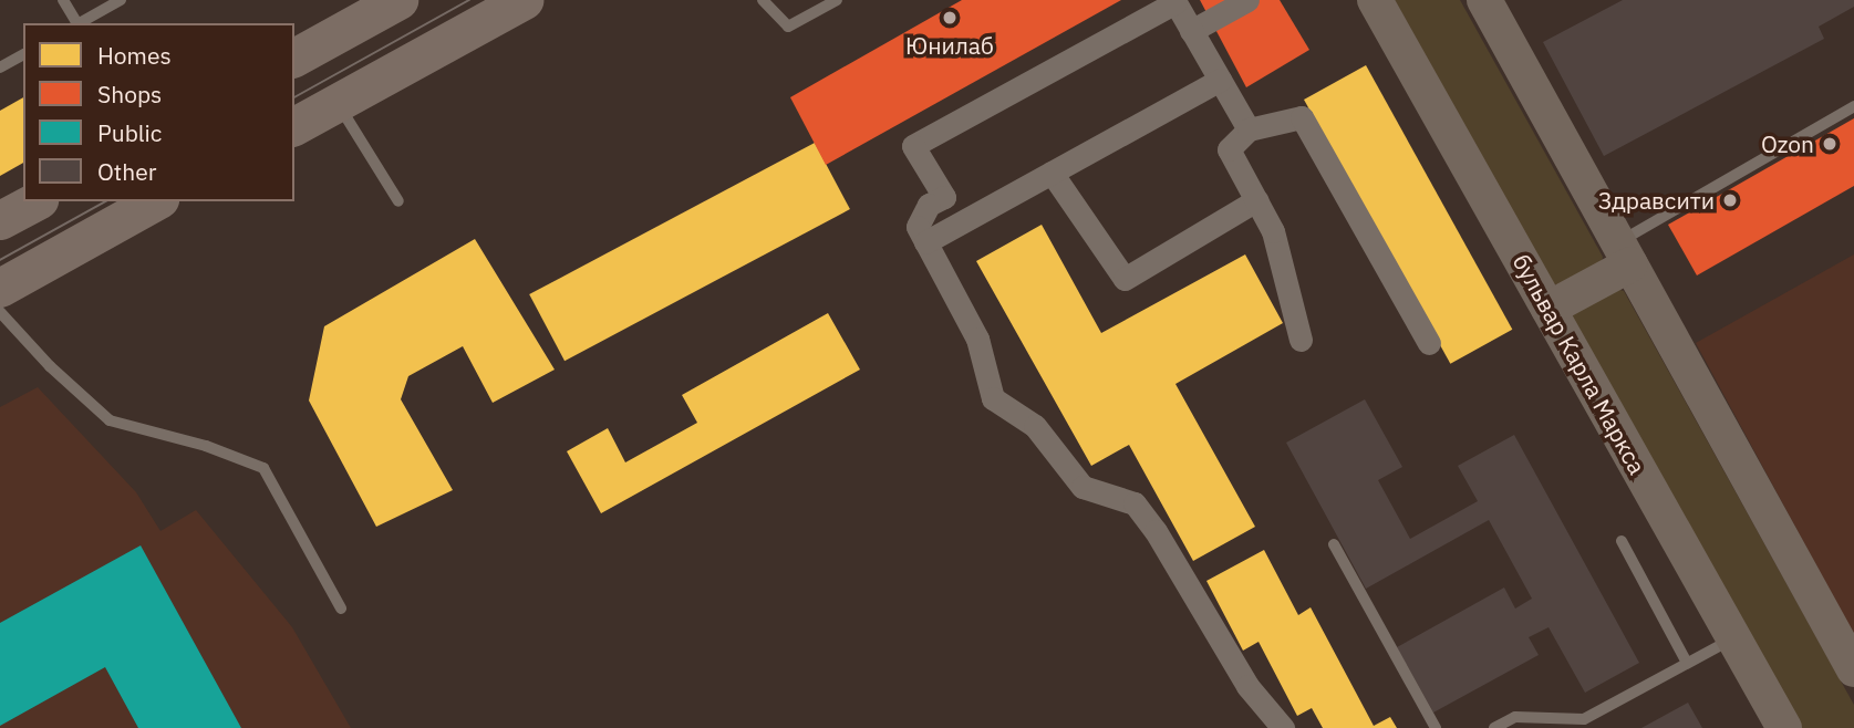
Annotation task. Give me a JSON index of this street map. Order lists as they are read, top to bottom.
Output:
{
  "streets": {
    "street": ["бульвар Карла Маркса"]
  },
  "places": ["Юнилаб", "Ozon", "Здравсити"],
  "legend": [
    "Homes",
    "Shops",
    "Public",
    "Other"
  ]
}
